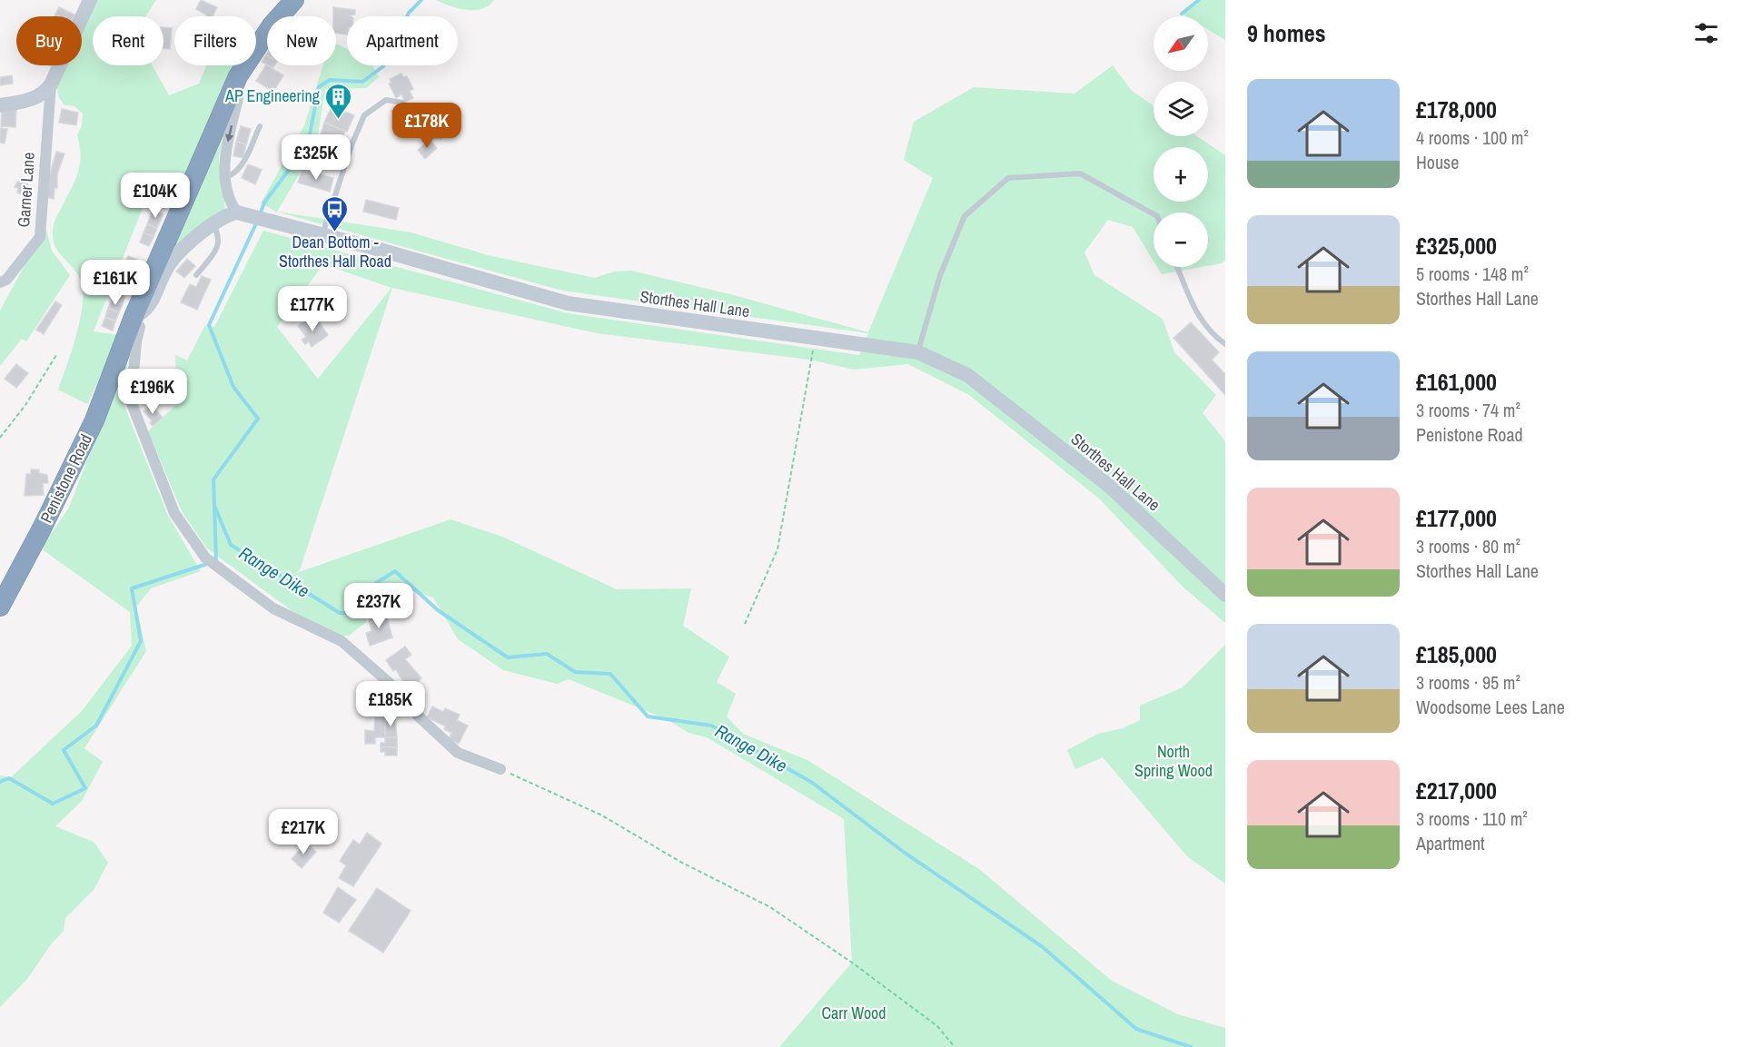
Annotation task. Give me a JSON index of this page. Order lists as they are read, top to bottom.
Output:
{
  "streets": {
    "highway": ["Penistone Road"],
    "street": ["Garner Lane", "Storthes Hall Lane"]
  },
  "water": ["Range Dike"],
  "parks": ["North Spring Wood", "Carr Wood"],
  "places": {
    "building": ["AP Engineering"],
    "bus stop": ["Dean Bottom - Storthes Hall Road"]
  },
  "north": "bottom left",
  "page": {
    "heading": "9 homes",
    "map_buttons": ["+", "−"],
    "chip": [
      "Buy",
      "Rent",
      "Filters",
      "New",
      "Apartment"
    ],
    "list": [
      {
        "name": "£178,000",
        "note": "4 rooms · 100 m² · House"
      },
      {
        "name": "£325,000",
        "note": "5 rooms · 148 m² · Storthes Hall Lane"
      },
      {
        "name": "£161,000",
        "note": "3 rooms · 74 m² · Penistone Road"
      },
      {
        "name": "£177,000",
        "note": "3 rooms · 80 m² · Storthes Hall Lane"
      },
      {
        "name": "£185,000",
        "note": "3 rooms · 95 m² · Woodsome Lees Lane"
      },
      {
        "name": "£217,000",
        "note": "3 rooms · 110 m² · Apartment"
      }
    ],
    "price": [
      "£178K",
      "£325K",
      "£104K",
      "£161K",
      "£177K",
      "£196K",
      "£237K",
      "£185K",
      "£217K"
    ]
  }
}
